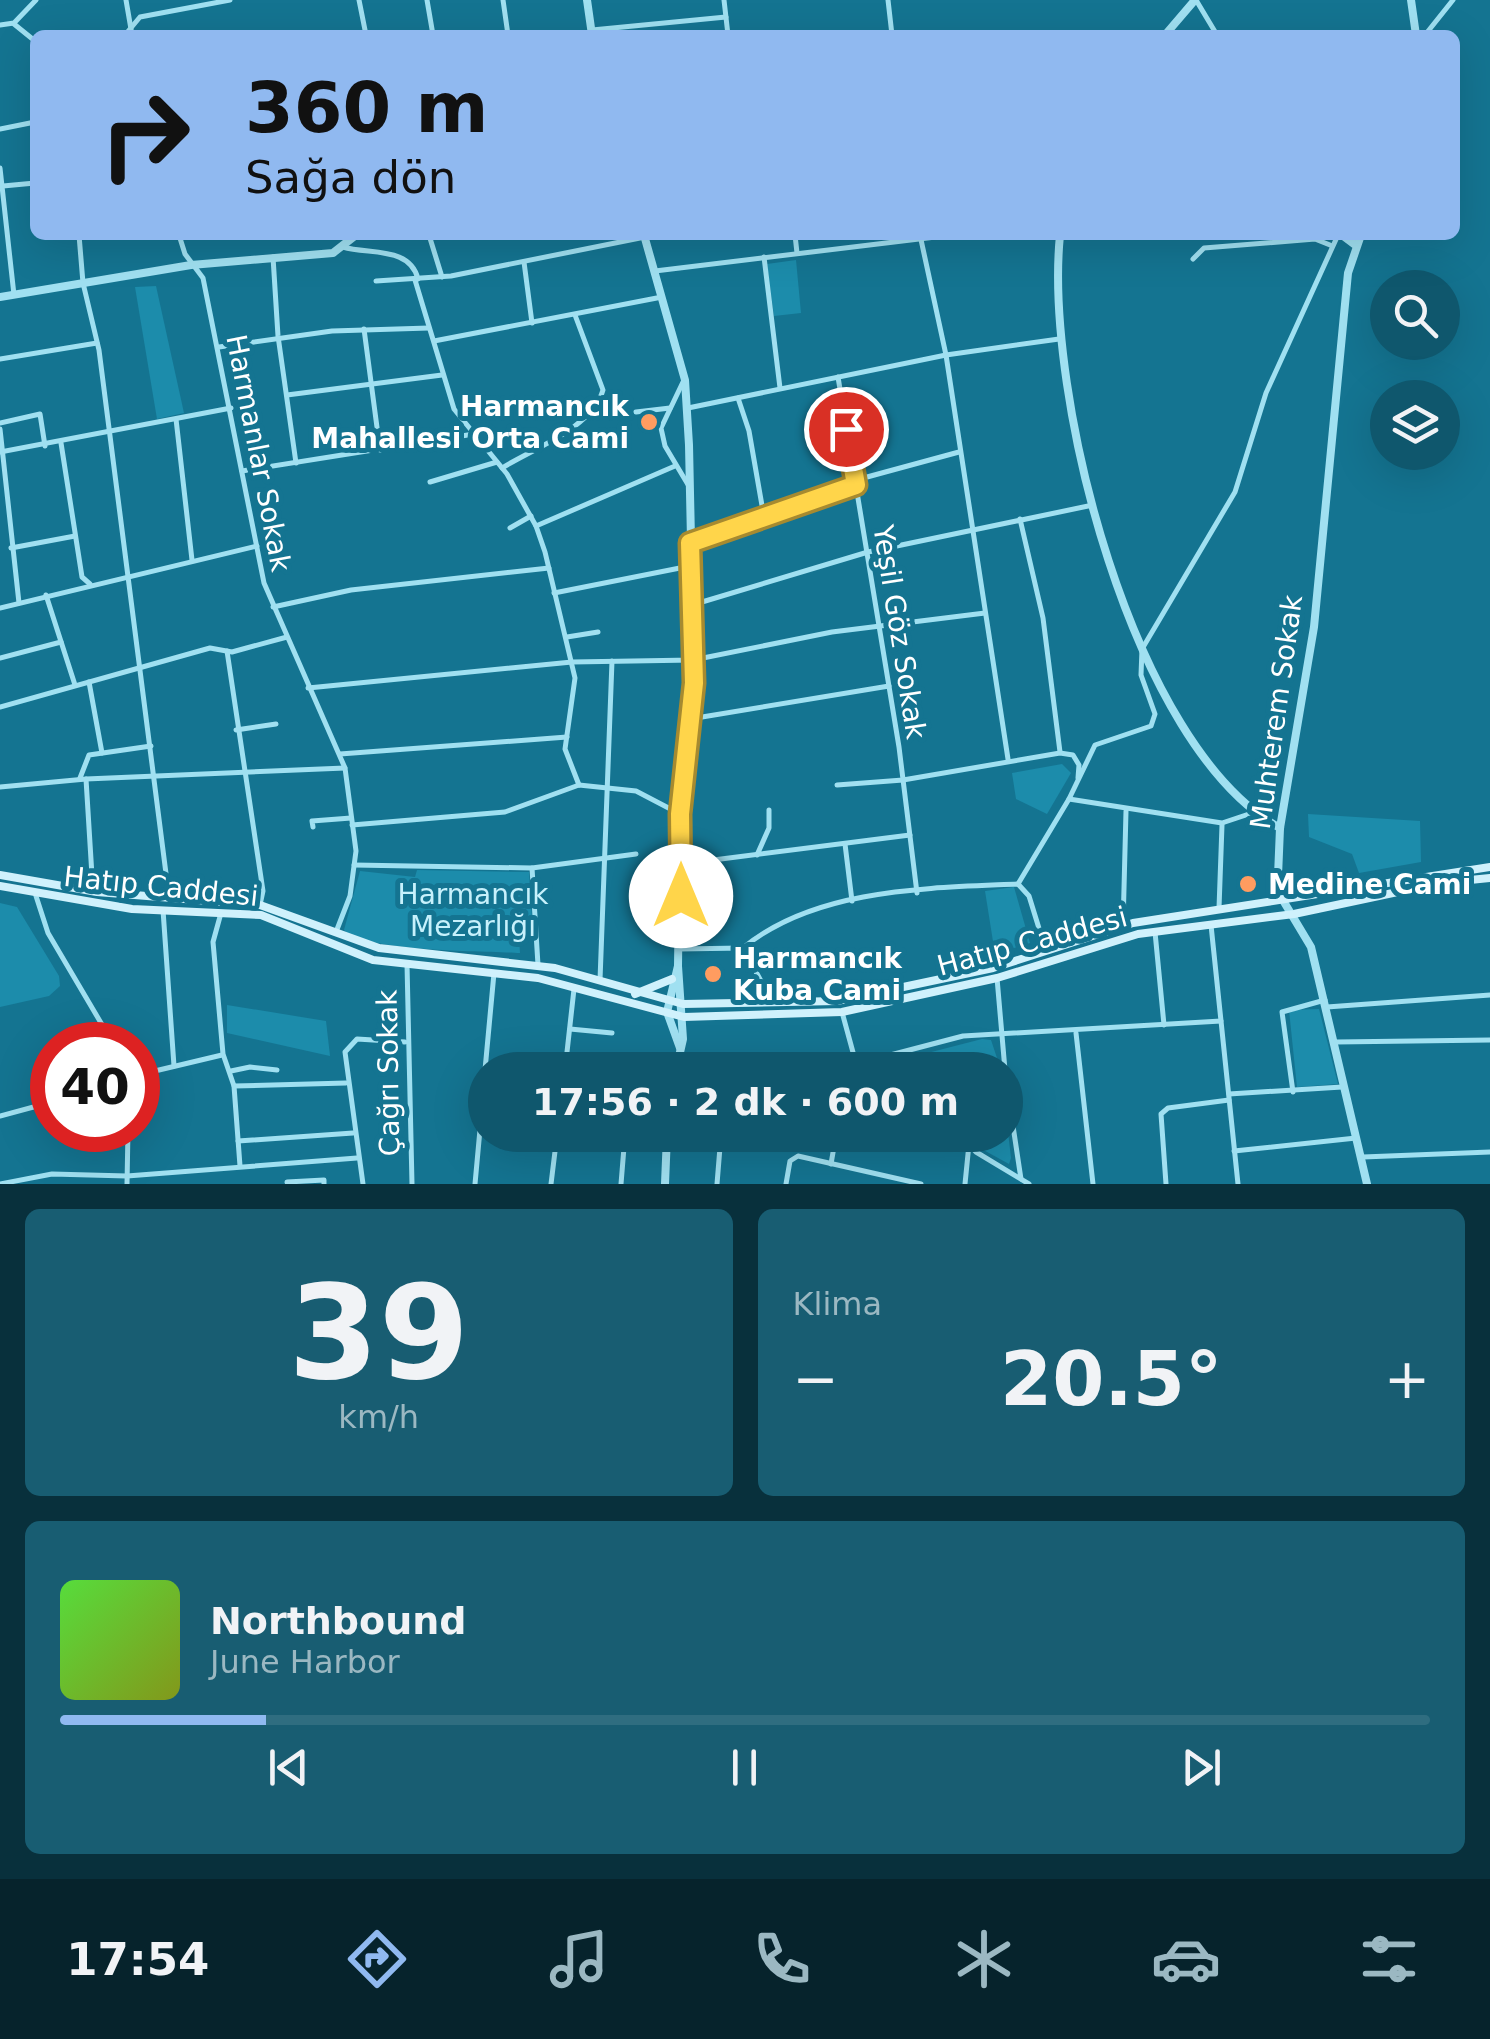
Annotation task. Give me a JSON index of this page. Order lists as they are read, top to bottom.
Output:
{
  "streets": {
    "main road": ["Hatıp Caddesi"],
    "street": [
      "Harmanlar Sokak",
      "Yeşil Göz Sokak",
      "Muhterem Sokak",
      "Çağrı Sokak"
    ]
  },
  "crossings": [
    ["Harmanlar Sokak", "Hatıp Caddesi"],
    ["Muhterem Sokak", "Hatıp Caddesi"],
    ["Hatıp Caddesi", "Çağrı Sokak"]
  ],
  "parks": ["Harmancık Mezarlığı"],
  "places": ["Harmancık Mahallesi Orta Cami", "Medine Cami", "Harmancık Kuba Cami"],
  "page": {
    "turn": ["360 m", "Sağa dön"],
    "limit": "40",
    "trip": "17:56 · 2 dk · 600 m",
    "tile": [
      ["39", "km/h"],
      "Klima"
    ],
    "heat": ["−", "20.5°", "+"],
    "song": ["Northbound", "June Harbor"],
    "tabs": "17:54"
  }
}
